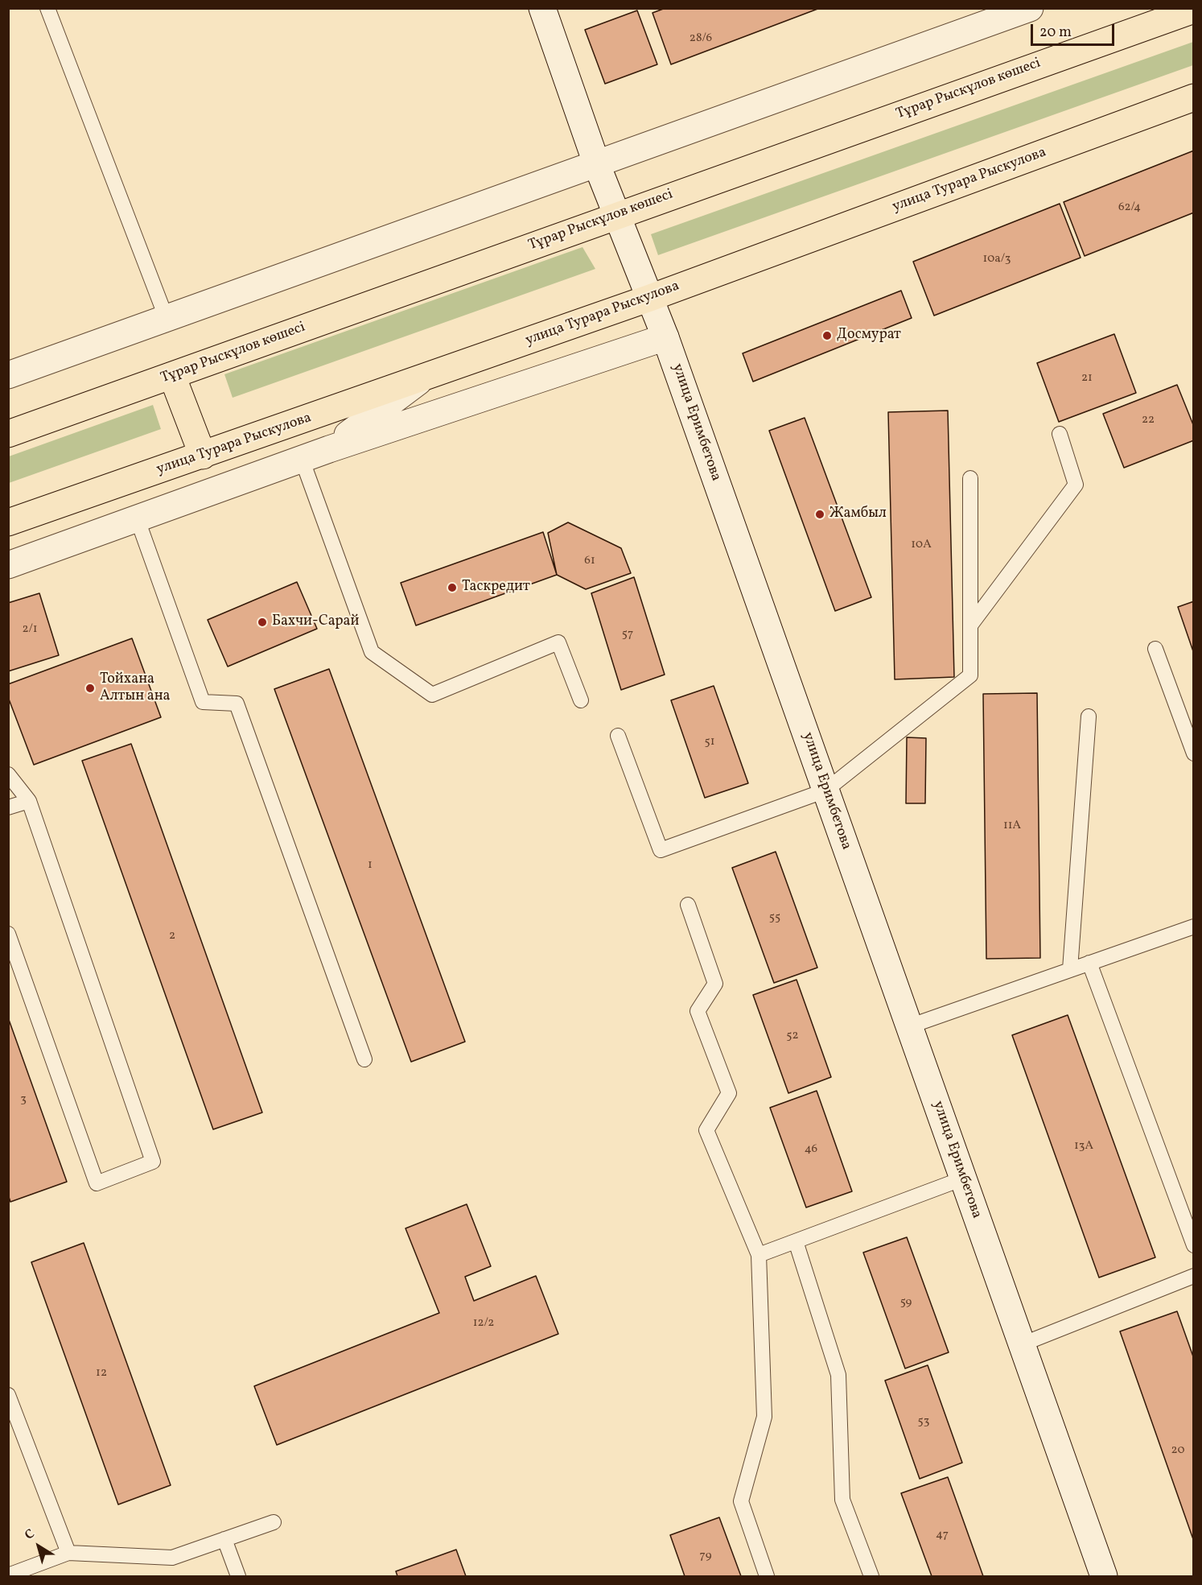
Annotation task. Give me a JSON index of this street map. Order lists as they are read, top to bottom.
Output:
{
  "streets": {
    "main road": ["Тұрар Рыскұлов көшесі", "улица Турара Рыскулова"],
    "street": ["улица Еримбетова"]
  },
  "crossings": [
    ["Тұрар Рыскұлов көшесі", "улица Еримбетова"],
    ["улица Турара Рыскулова", "улица Еримбетова"]
  ],
  "places": [
    "Досмурат",
    "Жамбыл",
    "Таскредит",
    "Бахчи-Сарай",
    "Тойхана Алтын ана"
  ],
  "house_numbers": [
    "28/6",
    "62/4",
    "10а/3",
    "21",
    "22",
    "10А",
    "61",
    "2/1",
    "57",
    "51",
    "11А",
    "1",
    "55",
    "2",
    "52",
    "3",
    "13А",
    "46",
    "59",
    "12/2",
    "12",
    "53",
    "20",
    "47",
    "79"
  ],
  "scale_bar": "20 m",
  "north": "top left"
}
